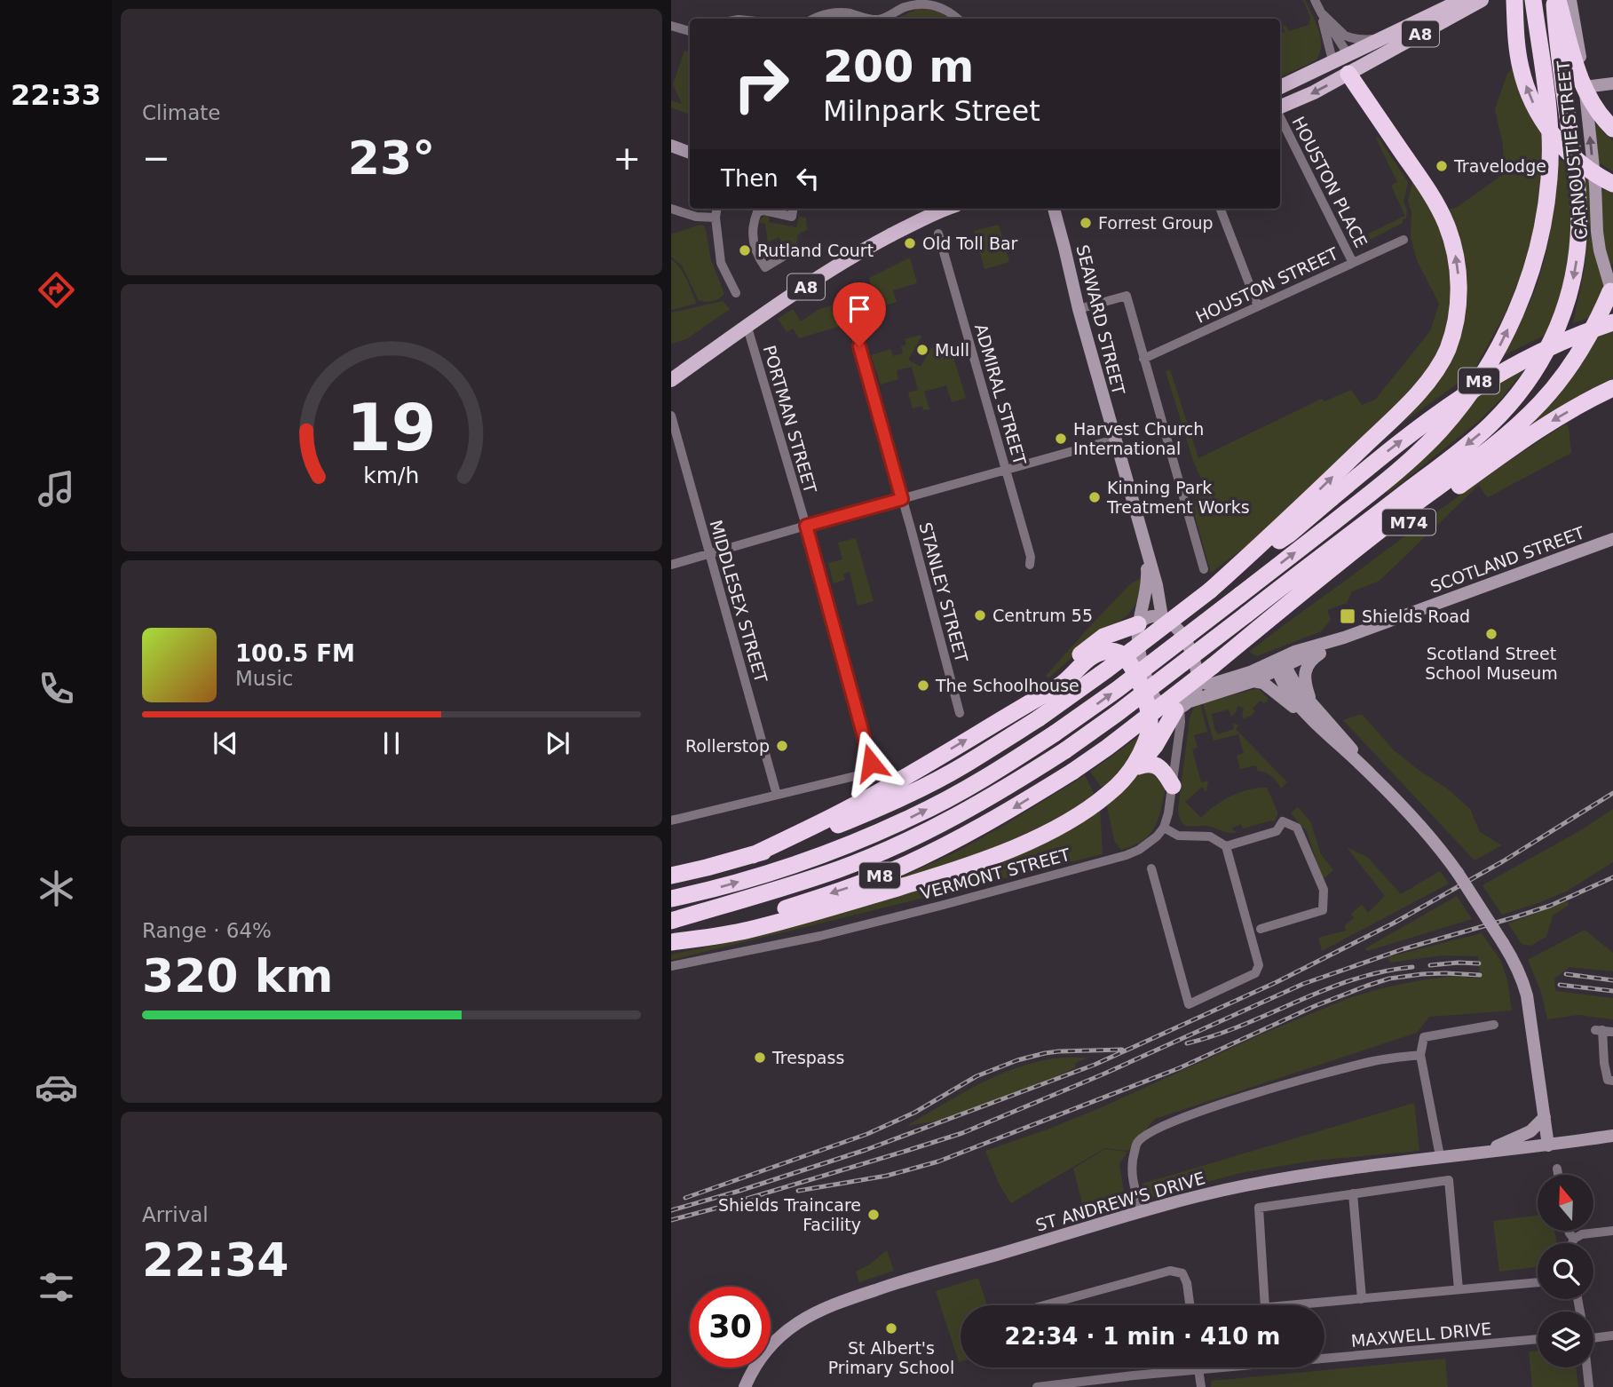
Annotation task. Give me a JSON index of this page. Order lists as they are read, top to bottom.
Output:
{
  "streets": {
    "highway": ["M8", "M74"],
    "main road": ["A8"],
    "street": [
      "CARNOUSTIE STREET",
      "HOUSTON PLACE",
      "HOUSTON STREET",
      "SEAWARD STREET",
      "ADMIRAL STREET",
      "PORTMAN STREET",
      "SCOTLAND STREET",
      "STANLEY STREET",
      "MIDDLESEX STREET",
      "VERMONT STREET",
      "ST ANDREW'S DRIVE",
      "MAXWELL DRIVE"
    ]
  },
  "crossings": [
    ["A8", "M8"],
    ["A8", "PORTMAN STREET"],
    ["CARNOUSTIE STREET", "M8"],
    ["HOUSTON PLACE", "HOUSTON STREET"],
    ["SEAWARD STREET", "M8"],
    ["SEAWARD STREET", "SCOTLAND STREET"],
    ["M8", "M74"],
    ["PORTMAN STREET", "MIDDLESEX STREET"]
  ],
  "one_way": ["CARNOUSTIE STREET"],
  "places": {
    "other": [
      "Travelodge",
      "Forrest Group",
      "Old Toll Bar",
      "Rutland Court",
      "Mull",
      "Harvest Church International",
      "Kinning Park Treatment Works",
      "Centrum 55",
      "Scotland Street School Museum",
      "The Schoolhouse",
      "Rollerstop",
      "Trespass",
      "Shields Traincare Facility",
      "St Albert's Primary School"
    ],
    "transit": ["Shields Road"]
  },
  "north": "top",
  "page": {
    "tabs": "22:33",
    "tile": [
      "Climate",
      ["Range · 64%", "320 km"],
      ["Arrival", "22:34"]
    ],
    "turn": ["200 m", "Milnpark Street"],
    "heat": ["−", "23°", "+"],
    "then": "Then",
    "song": ["100.5 FM", "Music"],
    "limit": "30",
    "trip": "22:34 · 1 min · 410 m",
    "gauge": ["19", "km/h"]
  }
}
